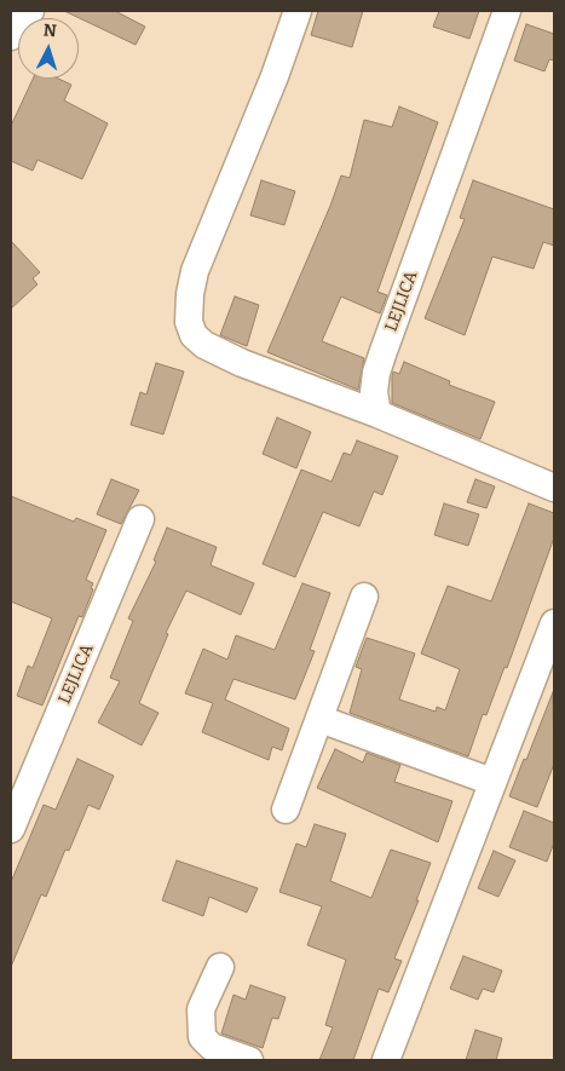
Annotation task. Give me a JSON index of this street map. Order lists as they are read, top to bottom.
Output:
{
  "streets": {
    "street": ["LEJLICA"]
  },
  "north": "top"
}
